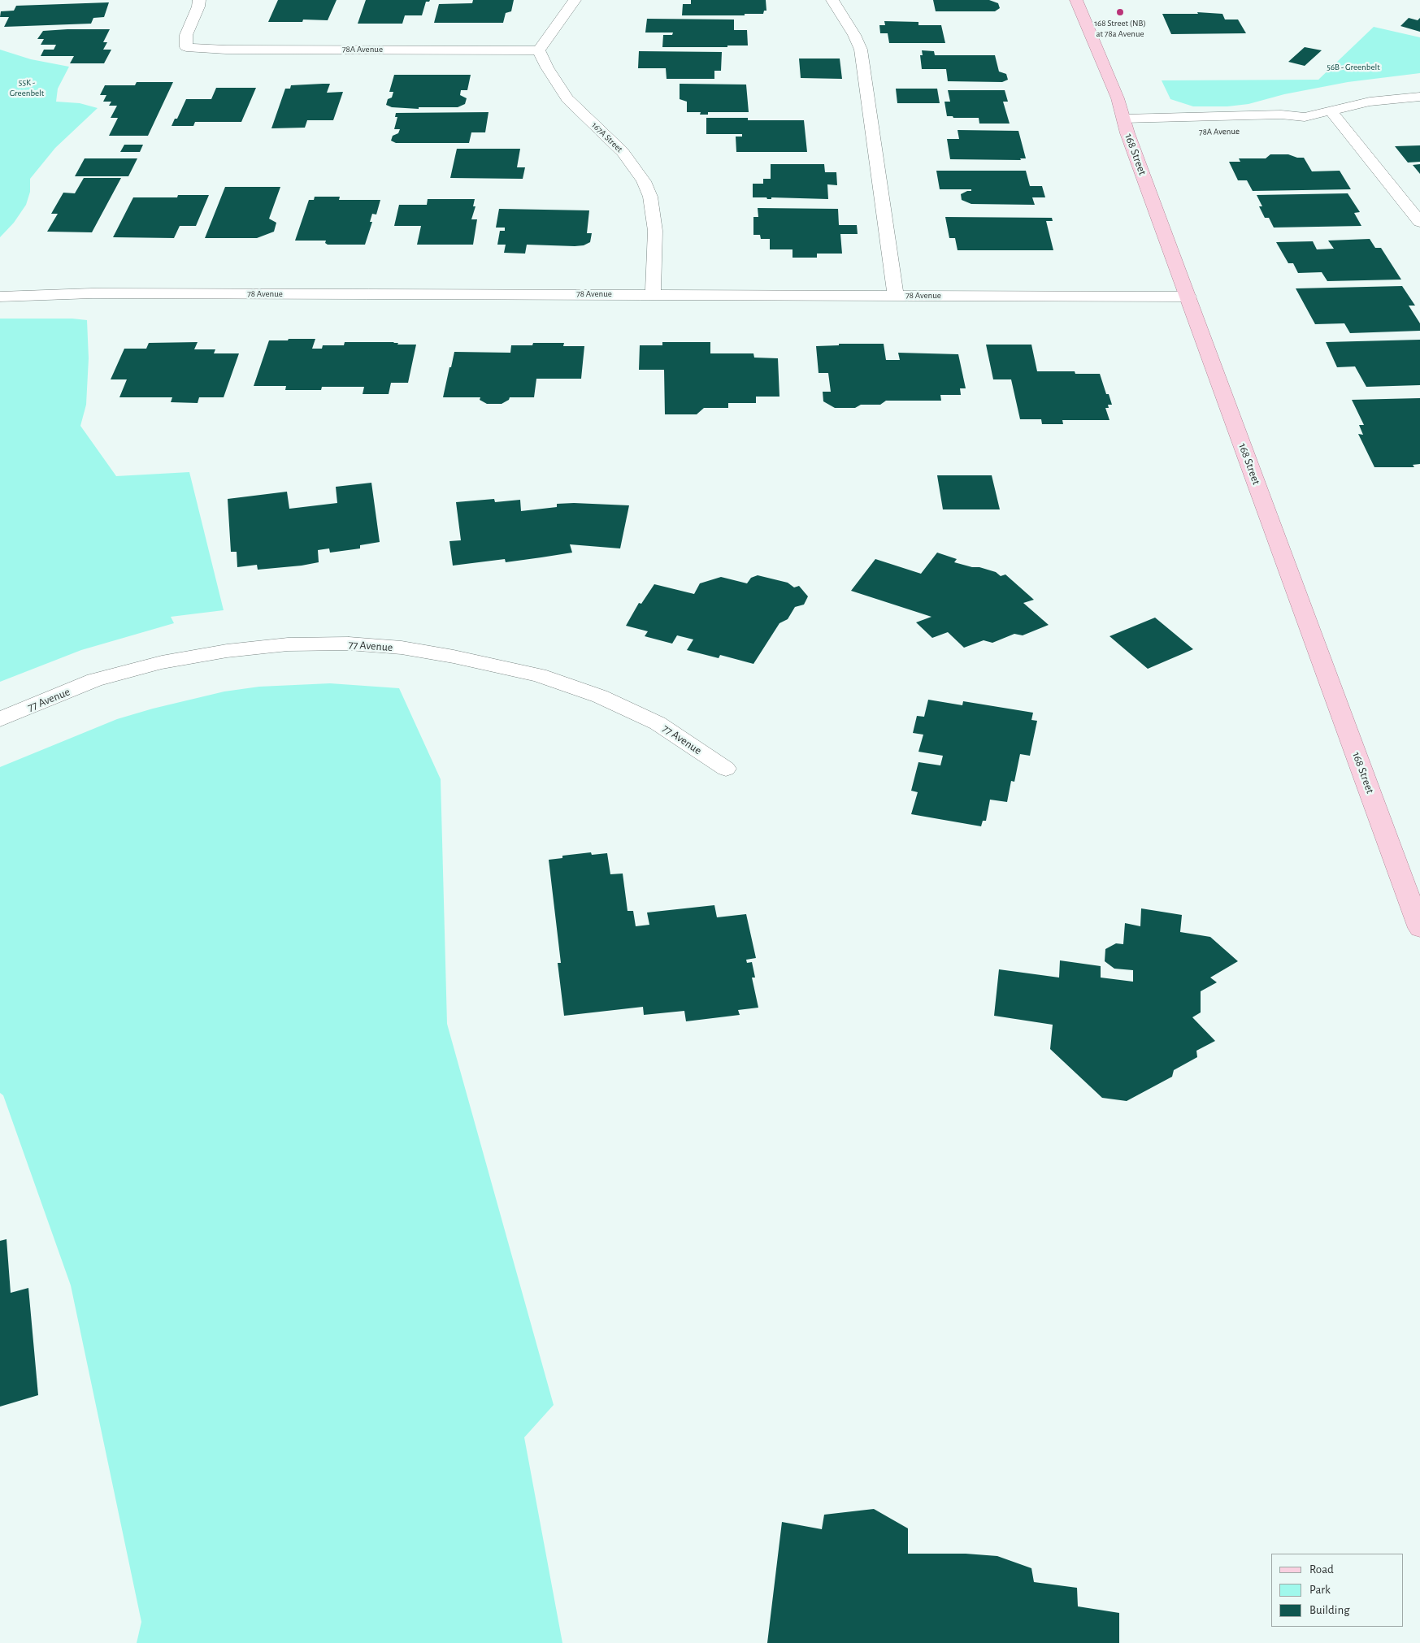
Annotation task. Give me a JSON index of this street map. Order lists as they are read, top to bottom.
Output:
{
  "streets": {
    "main road": ["168 Street"],
    "street": [
      "78A Avenue",
      "167A Street",
      "78 Avenue",
      "77 Avenue"
    ]
  },
  "crossings": [
    ["78A Avenue", "167A Street"],
    ["78A Avenue", "168 Street"],
    ["167A Street", "78 Avenue"],
    ["168 Street", "78 Avenue"]
  ],
  "parks": ["56B - Greenbelt", "55K - Greenbelt"],
  "places": ["168 Street (NB) at 78a Avenue"],
  "legend": ["Road", "Park", "Building"]
}
